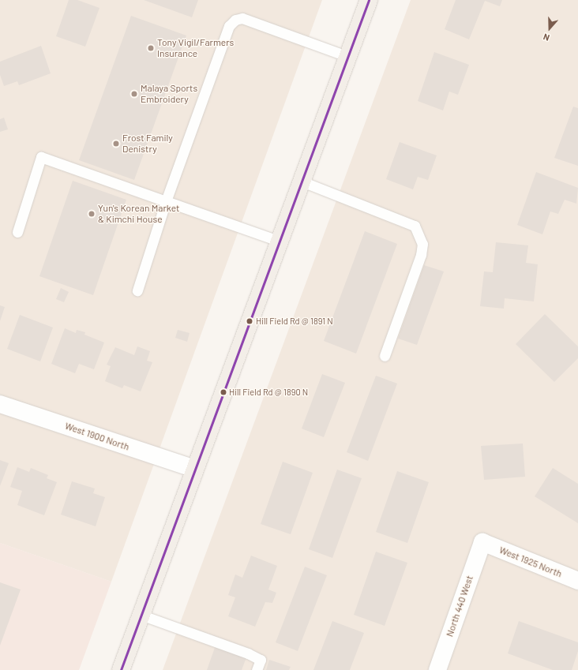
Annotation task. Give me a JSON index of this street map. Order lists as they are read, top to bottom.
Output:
{
  "streets": {
    "street": ["West 1900 North", "West 1925 North", "North 440 West"]
  },
  "crossings": [
    ["West 1925 North", "North 440 West"]
  ],
  "places": [
    "Tony Vigil/Farmers Insurance",
    "Malaya Sports Embroidery",
    "Frost Family Denistry",
    "Yun's Korean Market & Kimchi House",
    "Hill Field Rd @ 1891 N",
    "Hill Field Rd @ 1890 N"
  ],
  "north": "bottom"
}
